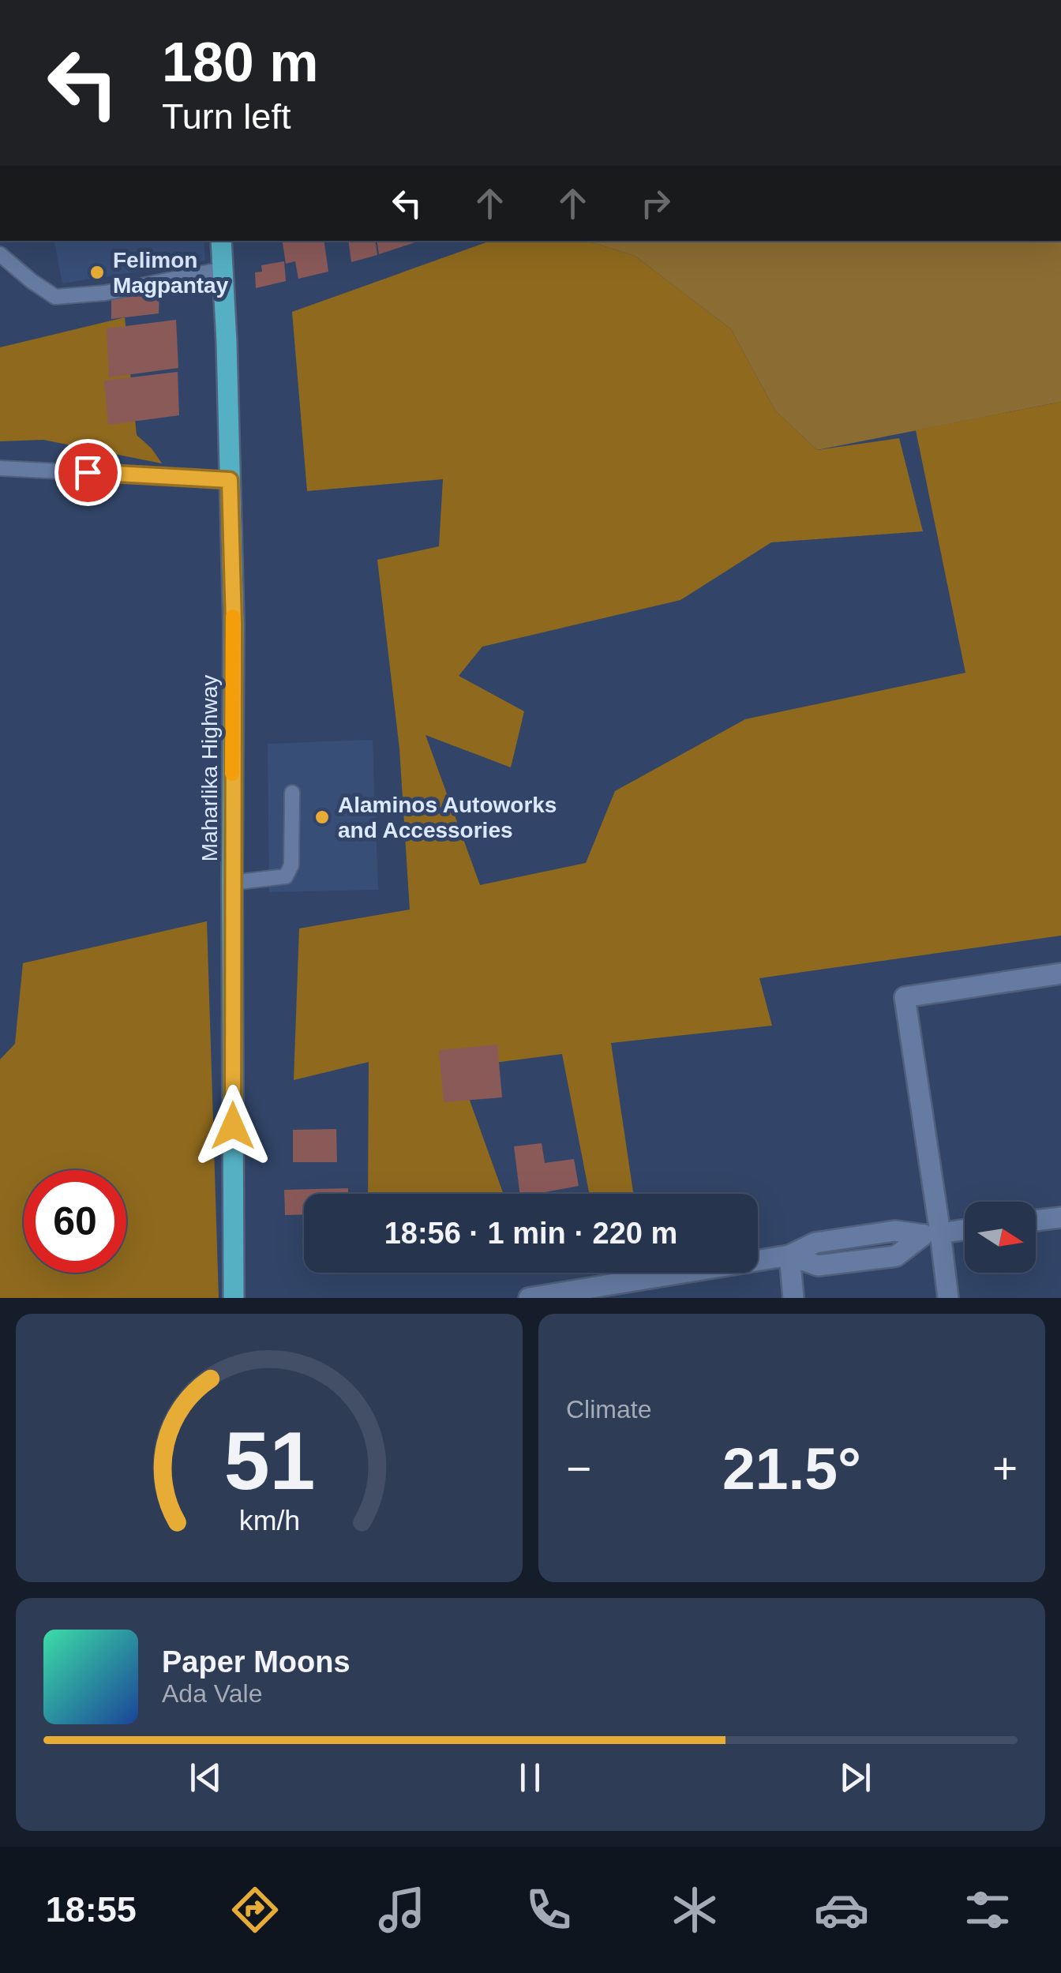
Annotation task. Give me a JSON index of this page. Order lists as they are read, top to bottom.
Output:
{
  "streets": {
    "main road": ["Maharlika Highway"]
  },
  "places": ["Felimon Magpantay", "Alaminos Autoworks and Accessories"],
  "north": "right",
  "page": {
    "turn": ["180 m", "Turn left"],
    "limit": "60",
    "trip": "18:56 · 1 min · 220 m",
    "tile": "Climate",
    "heat": ["−", "21.5°", "+"],
    "song": ["Paper Moons", "Ada Vale"],
    "tabs": "18:55",
    "gauge": ["51", "km/h"]
  }
}
